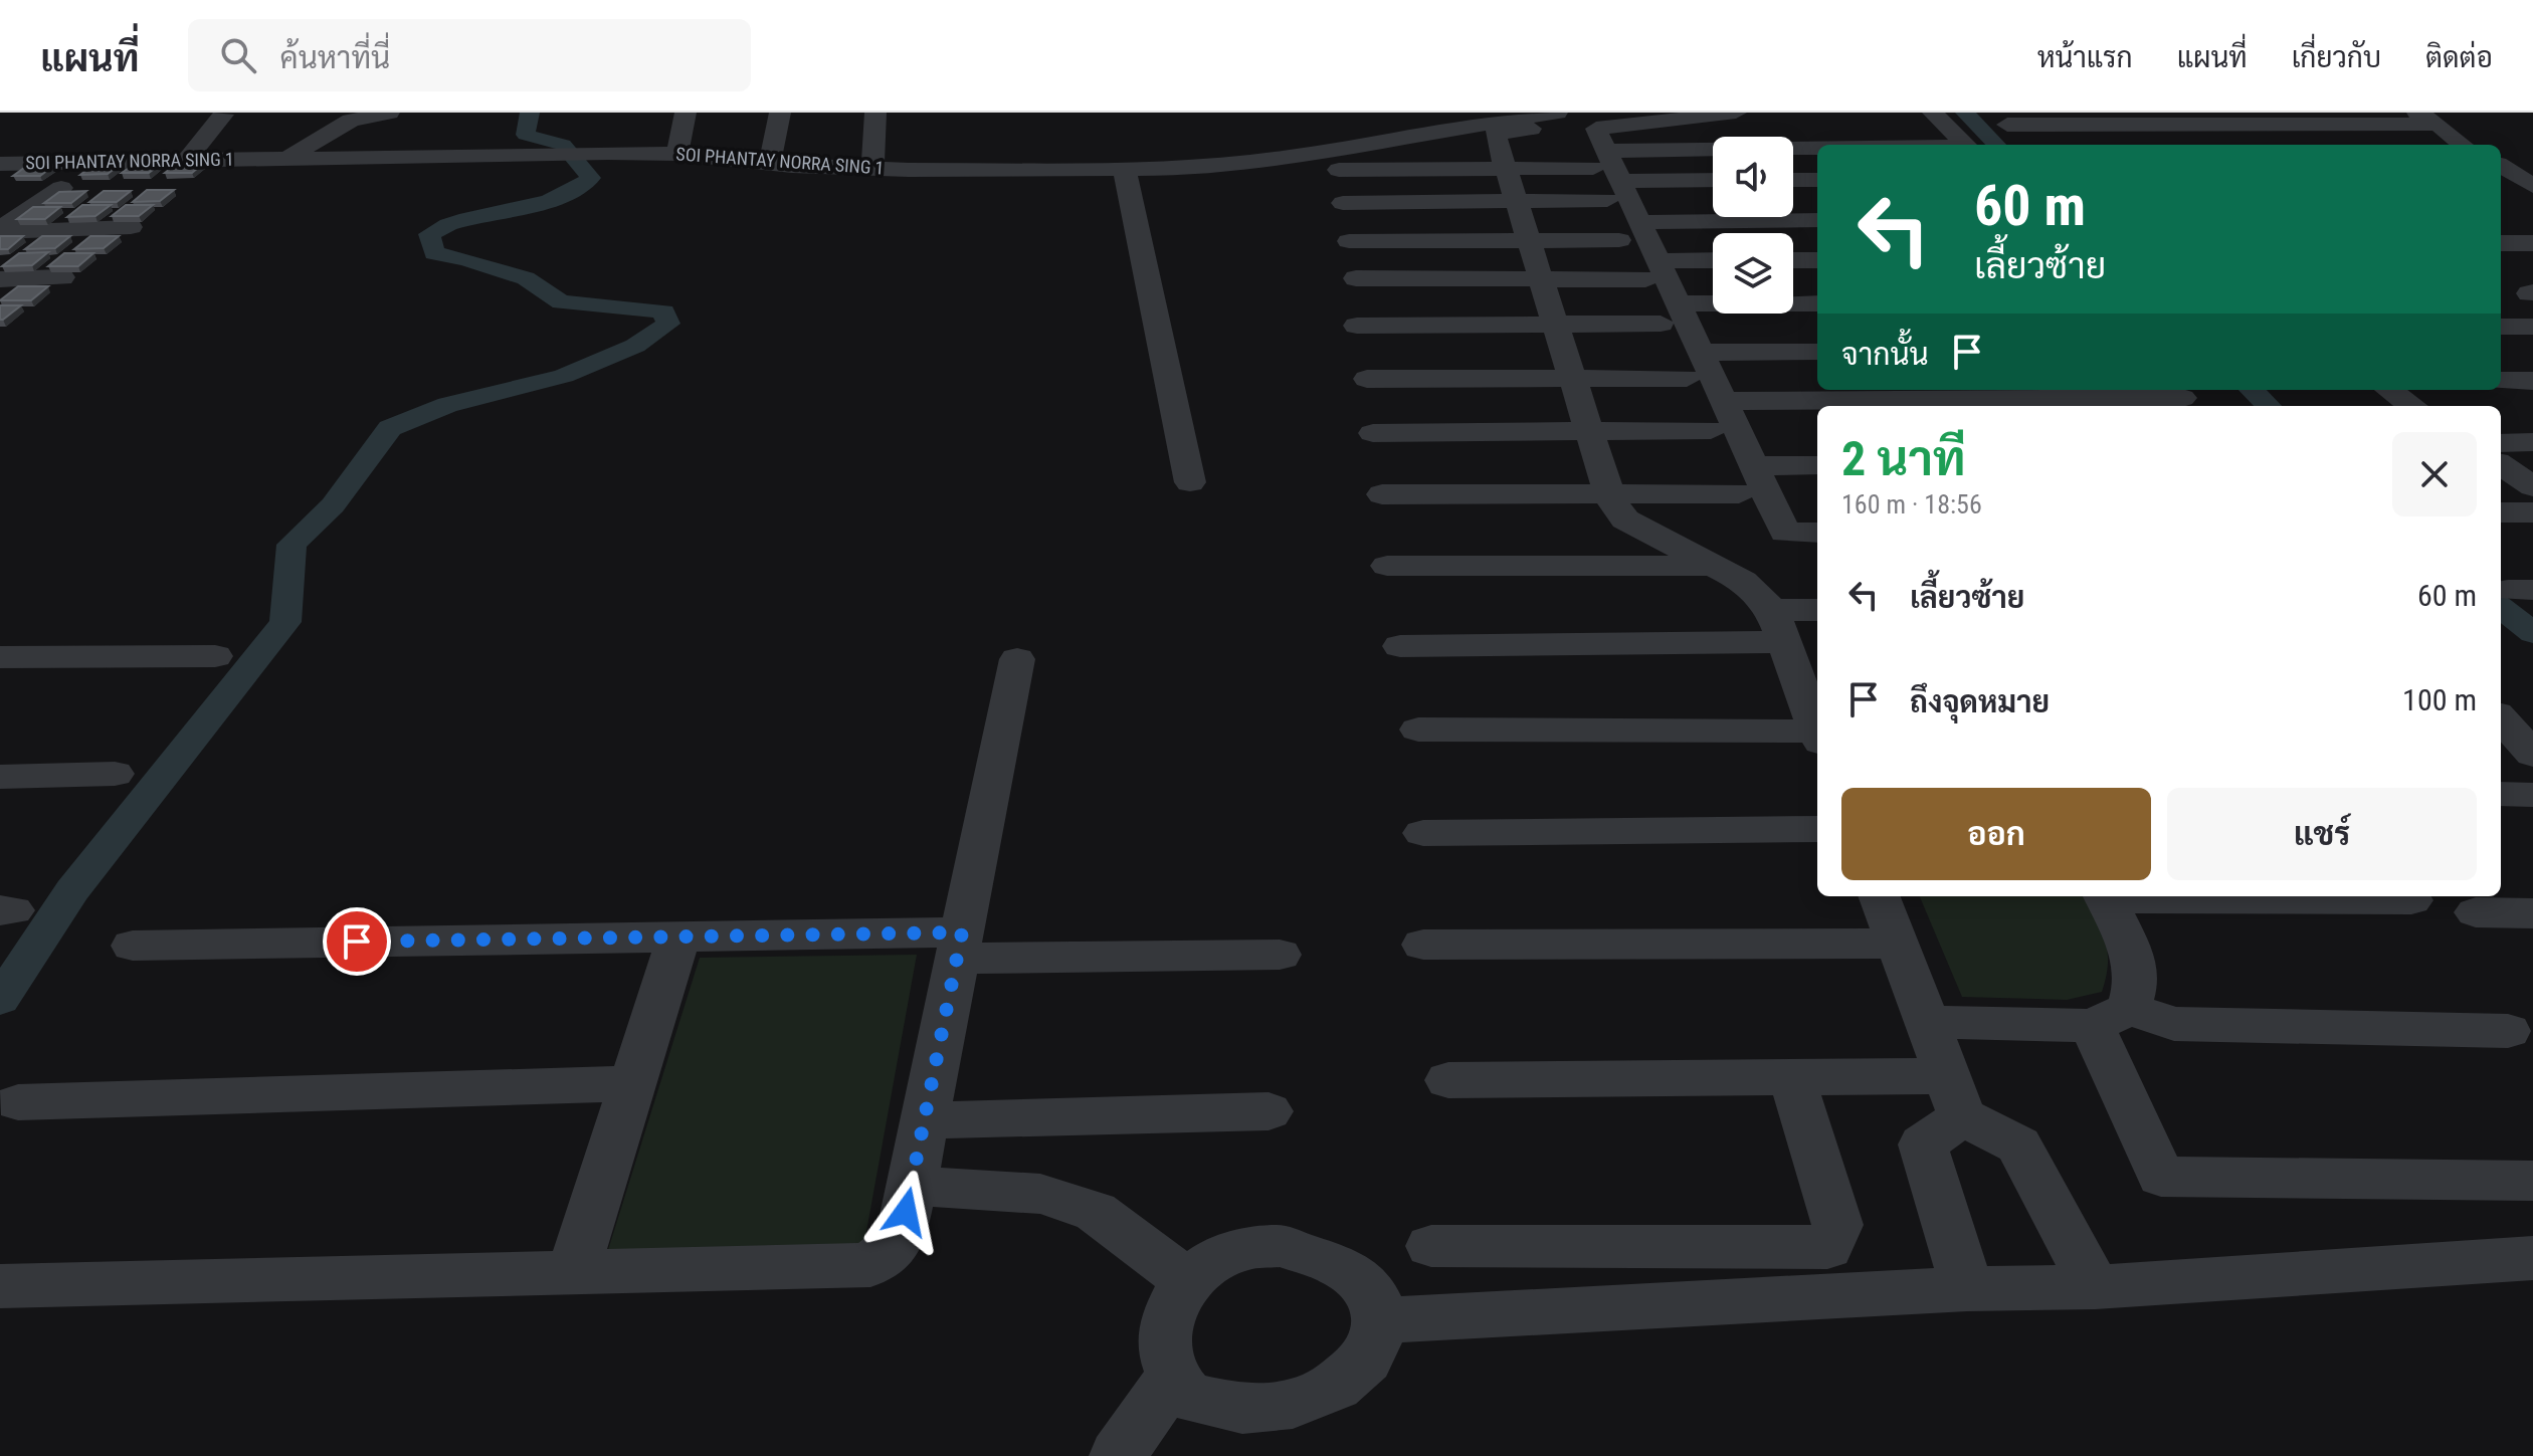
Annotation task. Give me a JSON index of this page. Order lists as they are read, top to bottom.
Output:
{
  "streets": {
    "street": ["SOI PHANTAY NORRA SING 1"]
  },
  "page": {
    "header": "แผนที่",
    "search": "ค้นหาที่นี่",
    "nav": [
      "หน้าแรก",
      "แผนที่",
      "เกี่ยวกับ",
      "ติดต่อ"
    ],
    "turn": ["60 m", "เลี้ยวซ้าย"],
    "then": "จากนั้น",
    "heading": ["2 นาที", "160 m · 18:56"],
    "list": [
      {
        "name": "เลี้ยวซ้าย",
        "value": "60 m"
      },
      {
        "name": "ถึงจุดหมาย",
        "value": "100 m"
      }
    ],
    "buttons": ["ออก", "แชร์"]
  }
}
